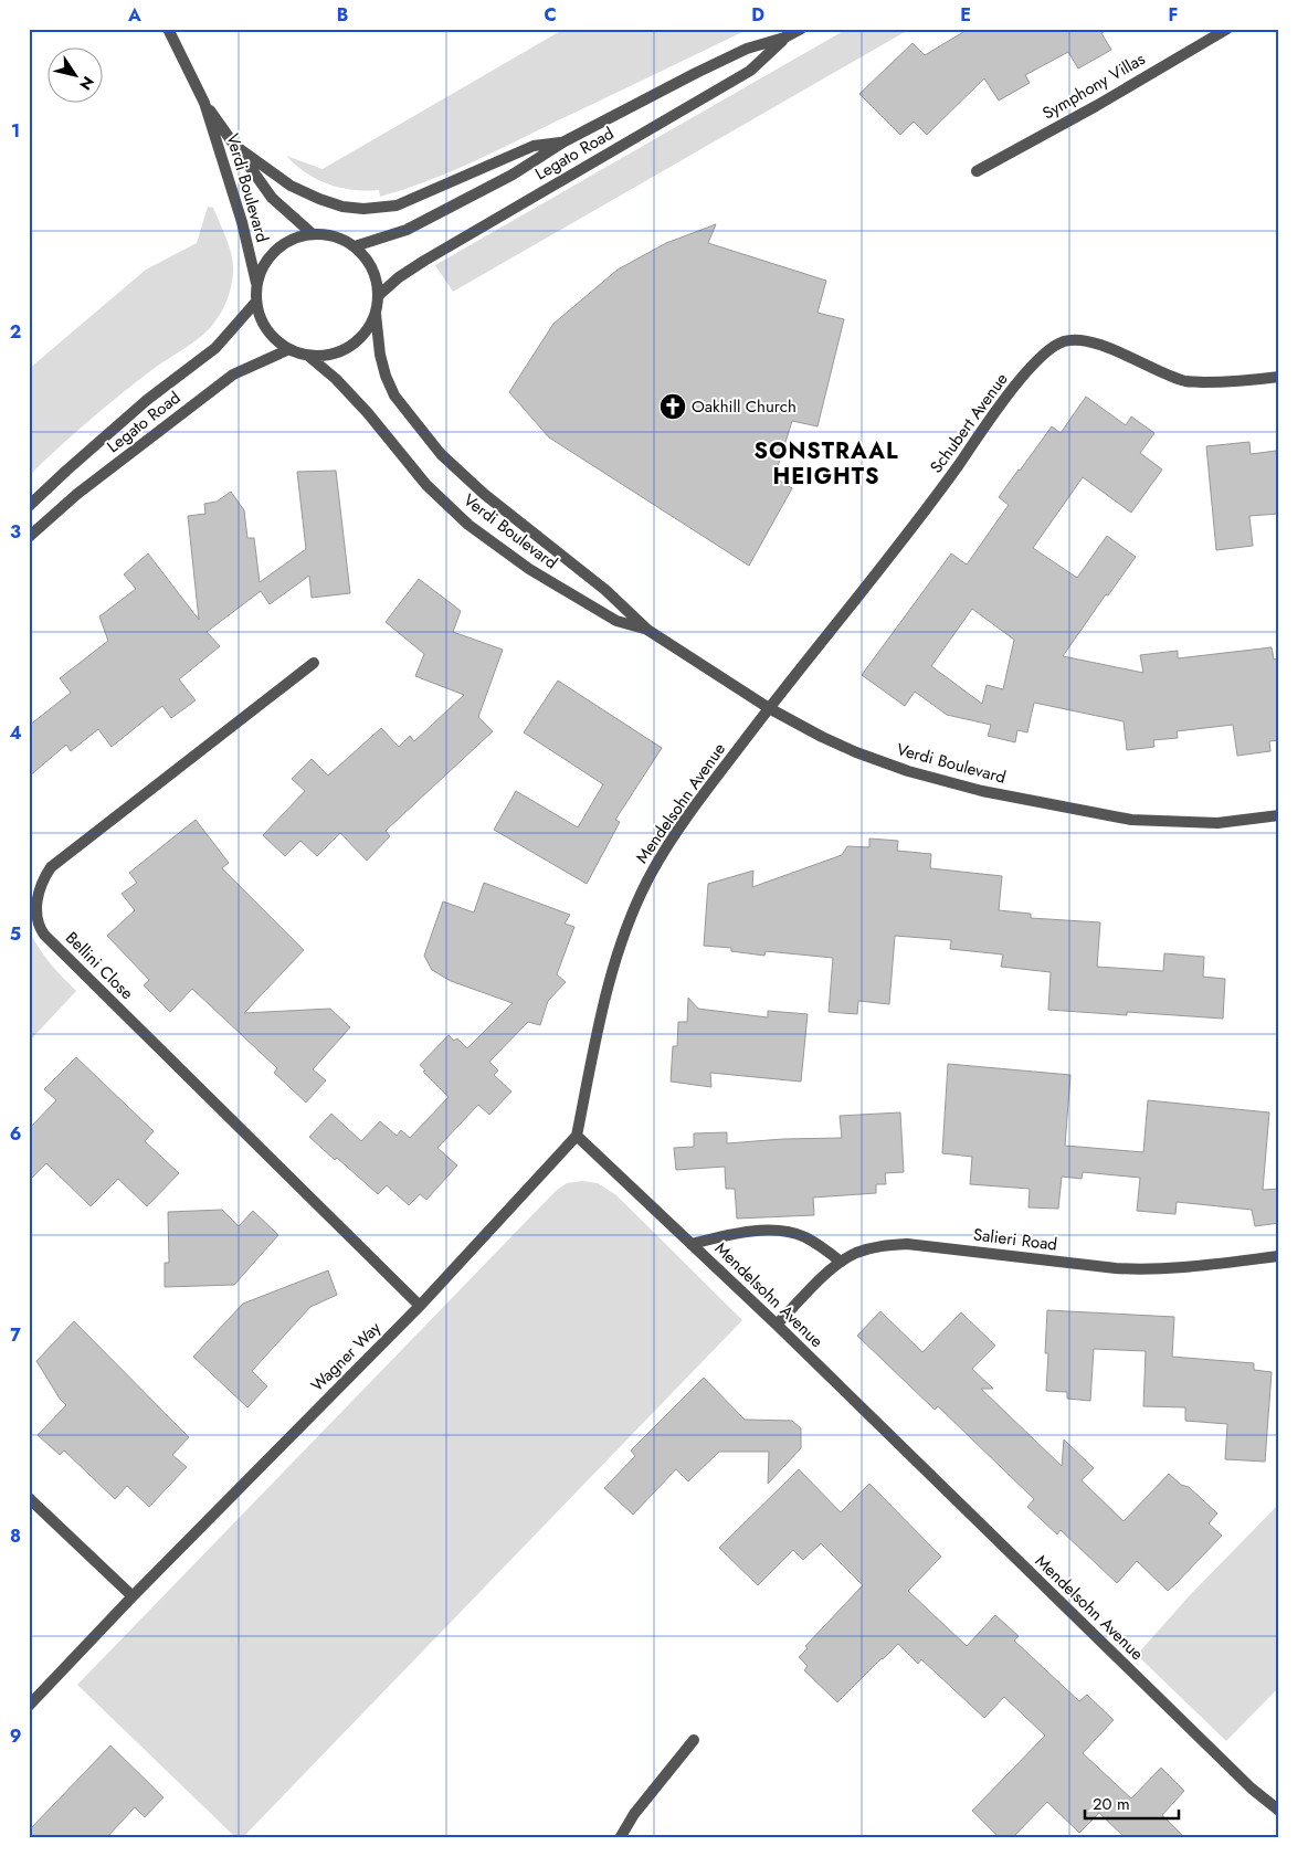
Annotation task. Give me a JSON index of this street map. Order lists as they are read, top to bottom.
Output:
{
  "streets": {
    "street": [
      "Symphony Villas",
      "Legato Road",
      "Verdi Boulevard",
      "Schubert Avenue",
      "Mendelsohn Avenue",
      "Bellini Close",
      "Salieri Road",
      "Wagner Way"
    ]
  },
  "crossings": [
    ["Legato Road", "Verdi Boulevard"],
    ["Verdi Boulevard", "Schubert Avenue"],
    ["Verdi Boulevard", "Mendelsohn Avenue"],
    ["Schubert Avenue", "Mendelsohn Avenue"],
    ["Mendelsohn Avenue", "Salieri Road"],
    ["Mendelsohn Avenue", "Wagner Way"],
    ["Bellini Close", "Wagner Way"]
  ],
  "districts": ["SONSTRAAL HEIGHTS"],
  "places": {
    "church": ["Oakhill Church"]
  },
  "scale_bar": "20 m",
  "north": "bottom right",
  "grid": {
    "columns": [
      "A",
      "B",
      "C",
      "D",
      "E",
      "F"
    ],
    "rows": [
      "1",
      "2",
      "3",
      "4",
      "5",
      "6",
      "7",
      "8",
      "9"
    ]
  }
}
